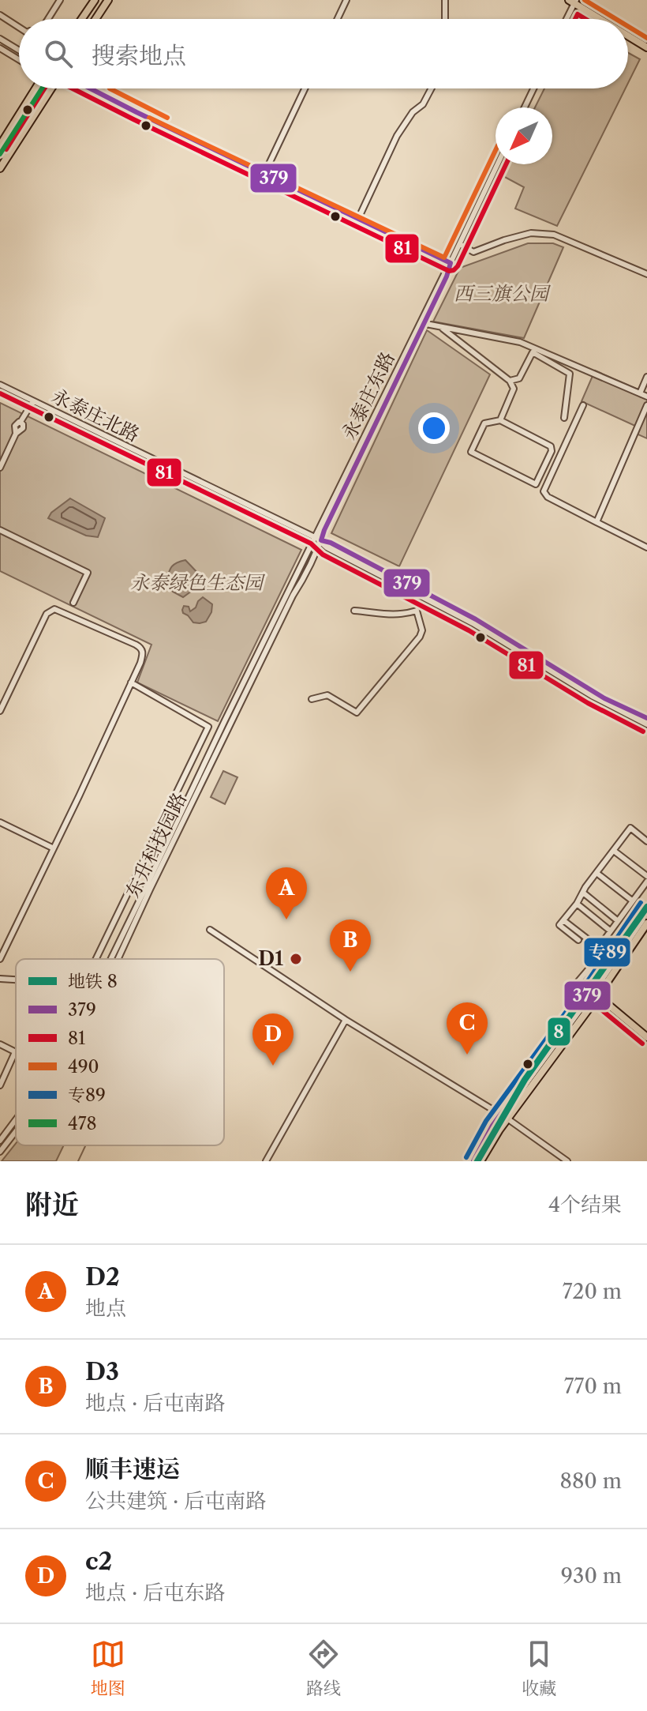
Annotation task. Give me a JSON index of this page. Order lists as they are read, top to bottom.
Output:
{
  "streets": {
    "street": ["永泰庄东路", "永泰庄北路", "东升科技园路"]
  },
  "crossings": [
    ["永泰庄东路", "永泰庄北路"],
    ["永泰庄东路", "东升科技园路"],
    ["永泰庄北路", "东升科技园路"]
  ],
  "parks": ["西三旗公园", "永泰绿色生态园"],
  "places": ["D1"],
  "lines": [
    "transit line 490",
    "transit line 81",
    "transit line 379",
    "transit line 478",
    "transit line 专89",
    "metro line 8"
  ],
  "legend": [
    "地铁 8",
    "379",
    "81",
    "490",
    "专89",
    "478"
  ],
  "north": "bottom left",
  "page": {
    "search": "搜索地点",
    "pins": [
      "A",
      "B",
      "C",
      "D"
    ],
    "heading": ["附近", "4个结果"],
    "list": [
      {
        "mark": "A",
        "name": "D2",
        "note": "地点",
        "value": "720 m"
      },
      {
        "mark": "B",
        "name": "D3",
        "note": "地点 · 后屯南路",
        "value": "770 m"
      },
      {
        "mark": "C",
        "name": "顺丰速运",
        "note": "公共建筑 · 后屯南路",
        "value": "880 m"
      },
      {
        "mark": "D",
        "name": "c2",
        "note": "地点 · 后屯东路",
        "value": "930 m"
      }
    ],
    "nav": ["地图", "路线", "收藏"]
  }
}
